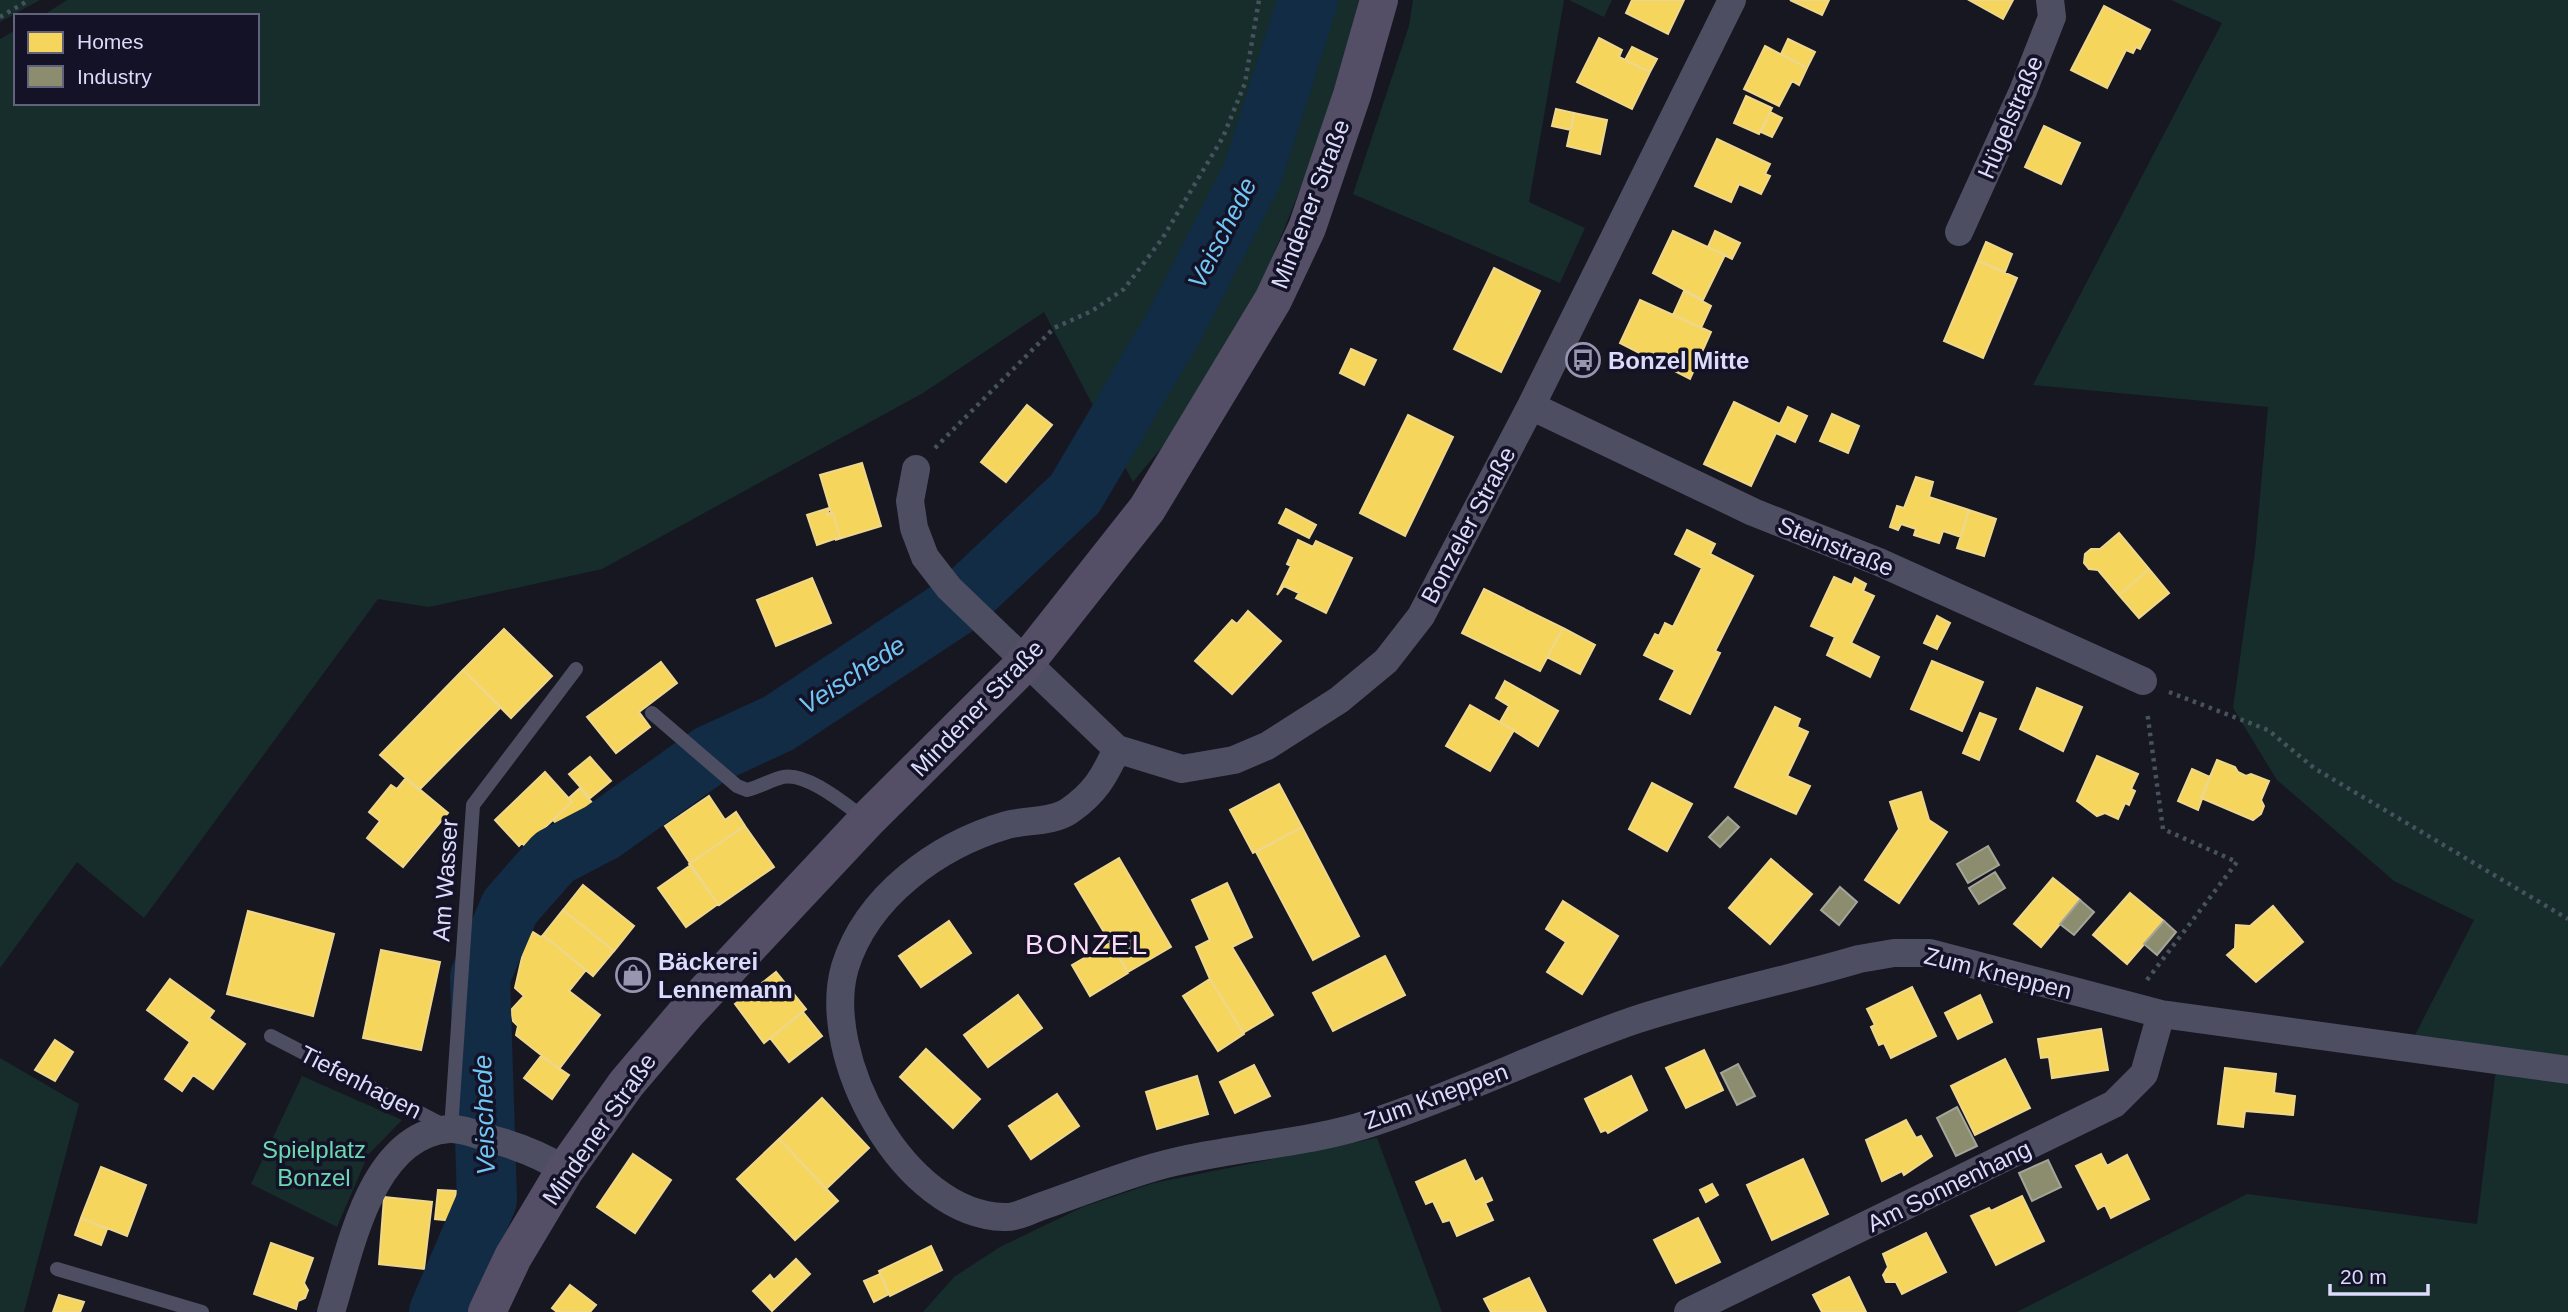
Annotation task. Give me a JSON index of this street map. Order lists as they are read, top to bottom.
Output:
{
  "streets": {
    "main road": ["Mindener Straße"],
    "street": [
      "Hügelstraße",
      "Bonzeler Straße",
      "Steinstraße",
      "Zum Kneppen",
      "Tiefenhagen",
      "Am Sonnenhang"
    ],
    "lane": ["Am Wasser"]
  },
  "crossings": [
    ["Mindener Straße", "Bonzeler Straße"],
    ["Mindener Straße", "Tiefenhagen"],
    ["Bonzeler Straße", "Steinstraße"],
    ["Bonzeler Straße", "Zum Kneppen"],
    ["Am Wasser", "Tiefenhagen"],
    ["Zum Kneppen", "Am Sonnenhang"]
  ],
  "districts": ["BONZEL"],
  "water": ["Veischede"],
  "parks": ["Spielplatz Bonzel"],
  "places": {
    "bus stop": ["Bonzel Mitte"],
    "shop": ["Bäckerei Lennemann"]
  },
  "legend": ["Homes", "Industry"],
  "scale_bar": "20 m"
}
